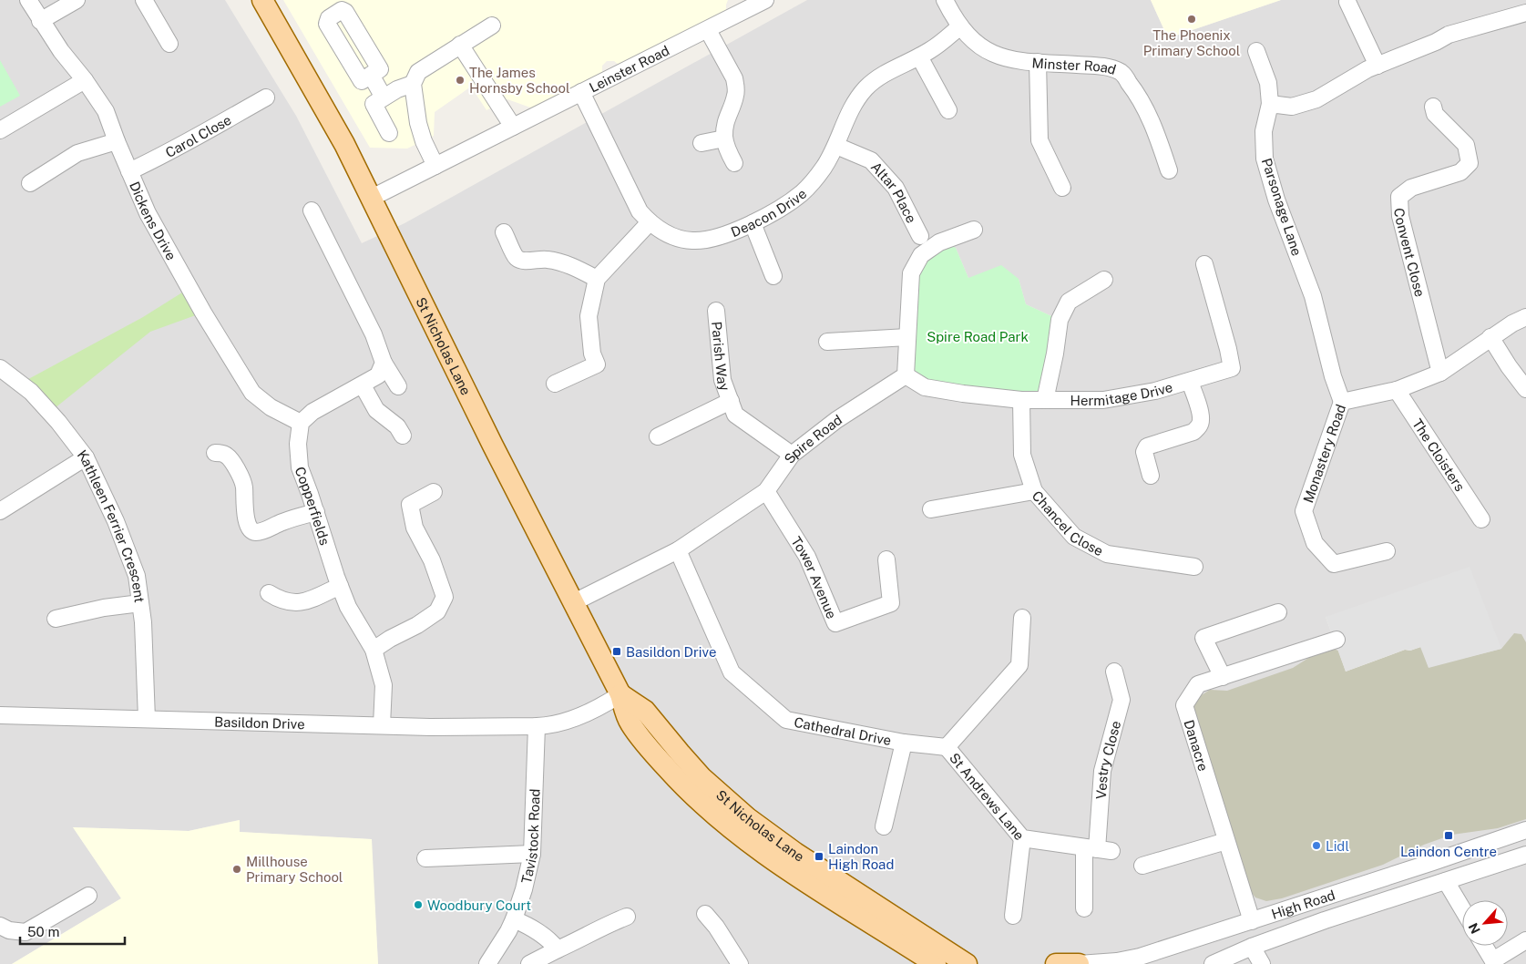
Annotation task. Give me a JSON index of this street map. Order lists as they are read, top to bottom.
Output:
{
  "streets": {
    "main road": ["St Nicholas Lane"],
    "street": [
      "Minster Road",
      "Leinster Road",
      "Carol Close",
      "Altar Place",
      "Parsonage Lane",
      "Deacon Drive",
      "Dickens Drive",
      "Convent Close",
      "Parish Way",
      "Hermitage Drive",
      "Spire Road",
      "Monastery Road",
      "The Cloisters",
      "Copperfields",
      "Chancel Close",
      "Kathleen Ferrier Crescent",
      "Tower Avenue",
      "Basildon Drive",
      "Cathedral Drive",
      "Danacre",
      "Vestry Close",
      "St Andrews Lane",
      "Tavistock Road",
      "High Road"
    ]
  },
  "crossings": [
    ["Minster Road", "Deacon Drive"],
    ["Leinster Road", "Deacon Drive"],
    ["Leinster Road", "St Nicholas Lane"],
    ["Carol Close", "Dickens Drive"],
    ["Altar Place", "Deacon Drive"],
    ["Parsonage Lane", "Monastery Road"],
    ["Dickens Drive", "Copperfields"],
    ["Convent Close", "Monastery Road"],
    ["St Nicholas Lane", "Spire Road"],
    ["St Nicholas Lane", "Basildon Drive"],
    ["Parish Way", "Spire Road"],
    ["Hermitage Drive", "Spire Road"],
    ["Hermitage Drive", "Chancel Close"],
    ["Spire Road", "Tower Avenue"],
    ["Spire Road", "Cathedral Drive"],
    ["Monastery Road", "The Cloisters"],
    ["Copperfields", "Basildon Drive"],
    ["Kathleen Ferrier Crescent", "Basildon Drive"],
    ["Basildon Drive", "Tavistock Road"],
    ["Cathedral Drive", "St Andrews Lane"],
    ["Danacre", "High Road"],
    ["Vestry Close", "St Andrews Lane"]
  ],
  "parks": ["Spire Road Park"],
  "places": {
    "other": [
      "The Phoenix Primary School",
      "The James Hornsby School",
      "Lidl",
      "Millhouse Primary School",
      "Woodbury Court"
    ],
    "transit": ["Basildon Drive", "Laindon Centre", "Laindon High Road"]
  },
  "scale_bar": "50 m",
  "north": "bottom left"
}
